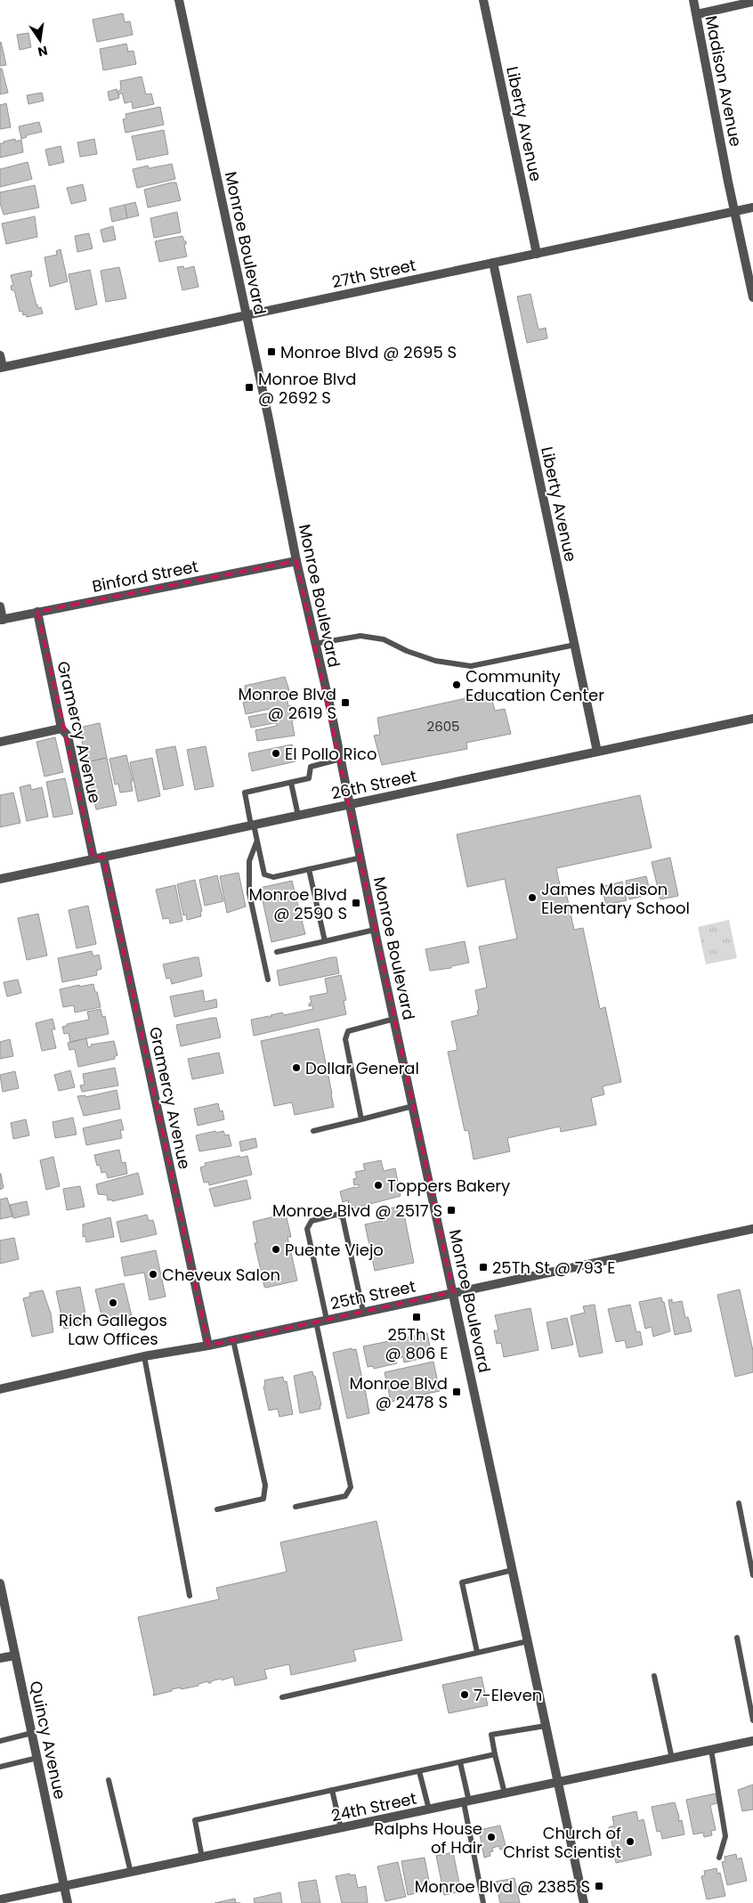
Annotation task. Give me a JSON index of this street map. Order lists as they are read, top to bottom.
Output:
{
  "streets": {
    "street": [
      "Madison Avenue",
      "Liberty Avenue",
      "Monroe Boulevard",
      "27th Street",
      "Binford Street",
      "Gramercy Avenue",
      "26th Street",
      "25th Street",
      "Quincy Avenue",
      "24th Street"
    ]
  },
  "crossings": [
    ["Madison Avenue", "27th Street"],
    ["Liberty Avenue", "27th Street"],
    ["Liberty Avenue", "26th Street"],
    ["Monroe Boulevard", "27th Street"],
    ["Monroe Boulevard", "Binford Street"],
    ["Monroe Boulevard", "26th Street"],
    ["Monroe Boulevard", "25th Street"],
    ["Monroe Boulevard", "24th Street"],
    ["Binford Street", "Gramercy Avenue"],
    ["Gramercy Avenue", "26th Street"],
    ["Gramercy Avenue", "25th Street"],
    ["Quincy Avenue", "24th Street"]
  ],
  "places": {
    "transit": [
      "Monroe Blvd @ 2695 S",
      "Monroe Blvd @ 2692 S",
      "Monroe Blvd @ 2619 S",
      "Monroe Blvd @ 2590 S",
      "Monroe Blvd @ 2517 S",
      "25Th St @ 793 E",
      "25Th St @ 806 E",
      "Monroe Blvd @ 2478 S",
      "Monroe Blvd @ 2385 S"
    ],
    "other": [
      "Community Education Center",
      "El Pollo Rico",
      "James Madison Elementary School",
      "Dollar General",
      "Toppers Bakery",
      "Puente Viejo",
      "Cheveux Salon",
      "Rich Gallegos Law Offices",
      "7-Eleven",
      "Ralphs House of Hair",
      "Church of Christ Scientist"
    ]
  },
  "house_numbers": ["2605"],
  "north": "bottom"
}
